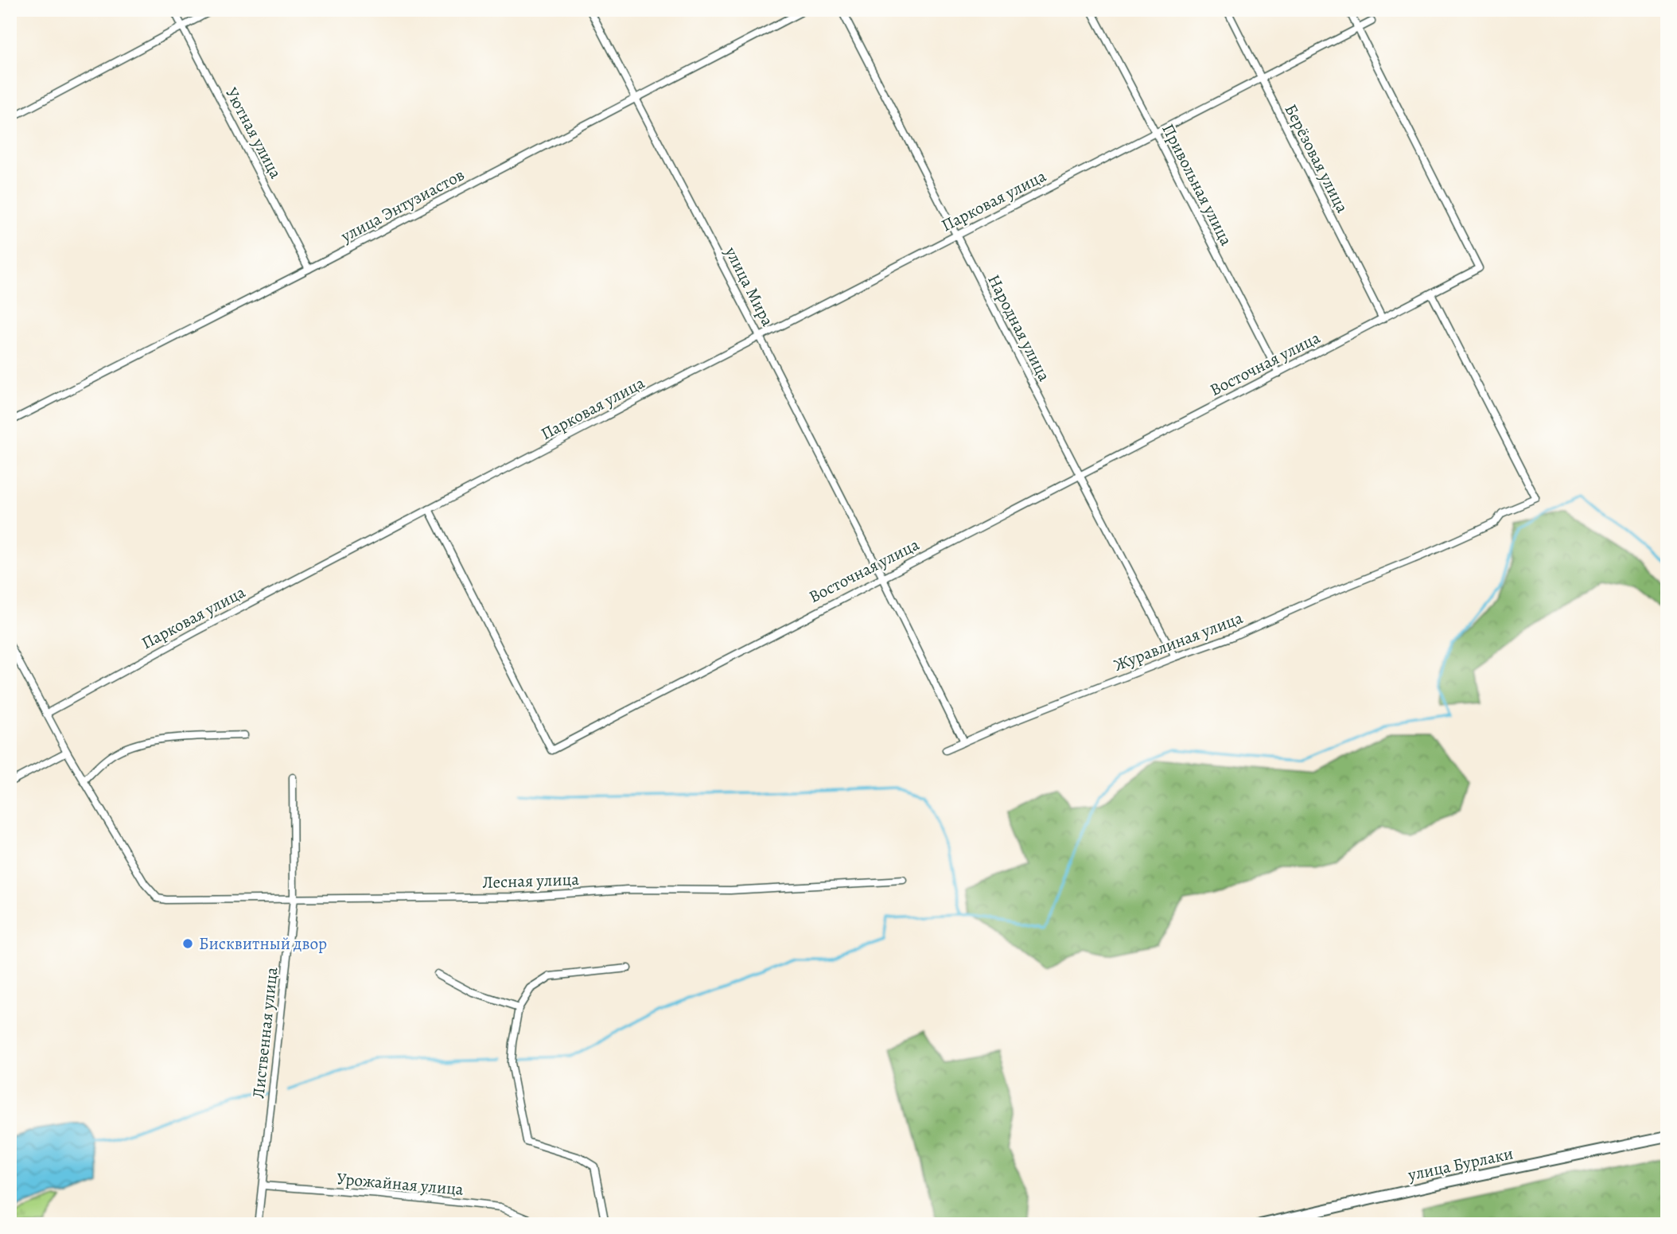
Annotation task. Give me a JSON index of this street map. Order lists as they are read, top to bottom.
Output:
{
  "streets": {
    "street": [
      "Уютная улица",
      "Берёзовая улица",
      "Привольная улица",
      "Парковая улица",
      "улица Энтузиастов",
      "улица Мира",
      "Народная улица",
      "Восточная улица",
      "Журавлиная улица",
      "Лесная улица",
      "Лиственная улица",
      "улица Бурлаки",
      "Урожайная улица"
    ]
  },
  "crossings": [
    ["Уютная улица", "улица Энтузиастов"],
    ["Берёзовая улица", "Парковая улица"],
    ["Берёзовая улица", "Восточная улица"],
    ["Привольная улица", "Парковая улица"],
    ["Привольная улица", "Восточная улица"],
    ["Парковая улица", "улица Мира"],
    ["Парковая улица", "Народная улица"],
    ["Парковая улица", "Восточная улица"],
    ["улица Энтузиастов", "улица Мира"],
    ["улица Мира", "Восточная улица"],
    ["улица Мира", "Журавлиная улица"],
    ["Народная улица", "Восточная улица"],
    ["Народная улица", "Журавлиная улица"],
    ["Восточная улица", "Журавлиная улица"],
    ["Лесная улица", "Лиственная улица"],
    ["Лиственная улица", "Урожайная улица"]
  ],
  "places": ["Бисквитный двор"]
}
